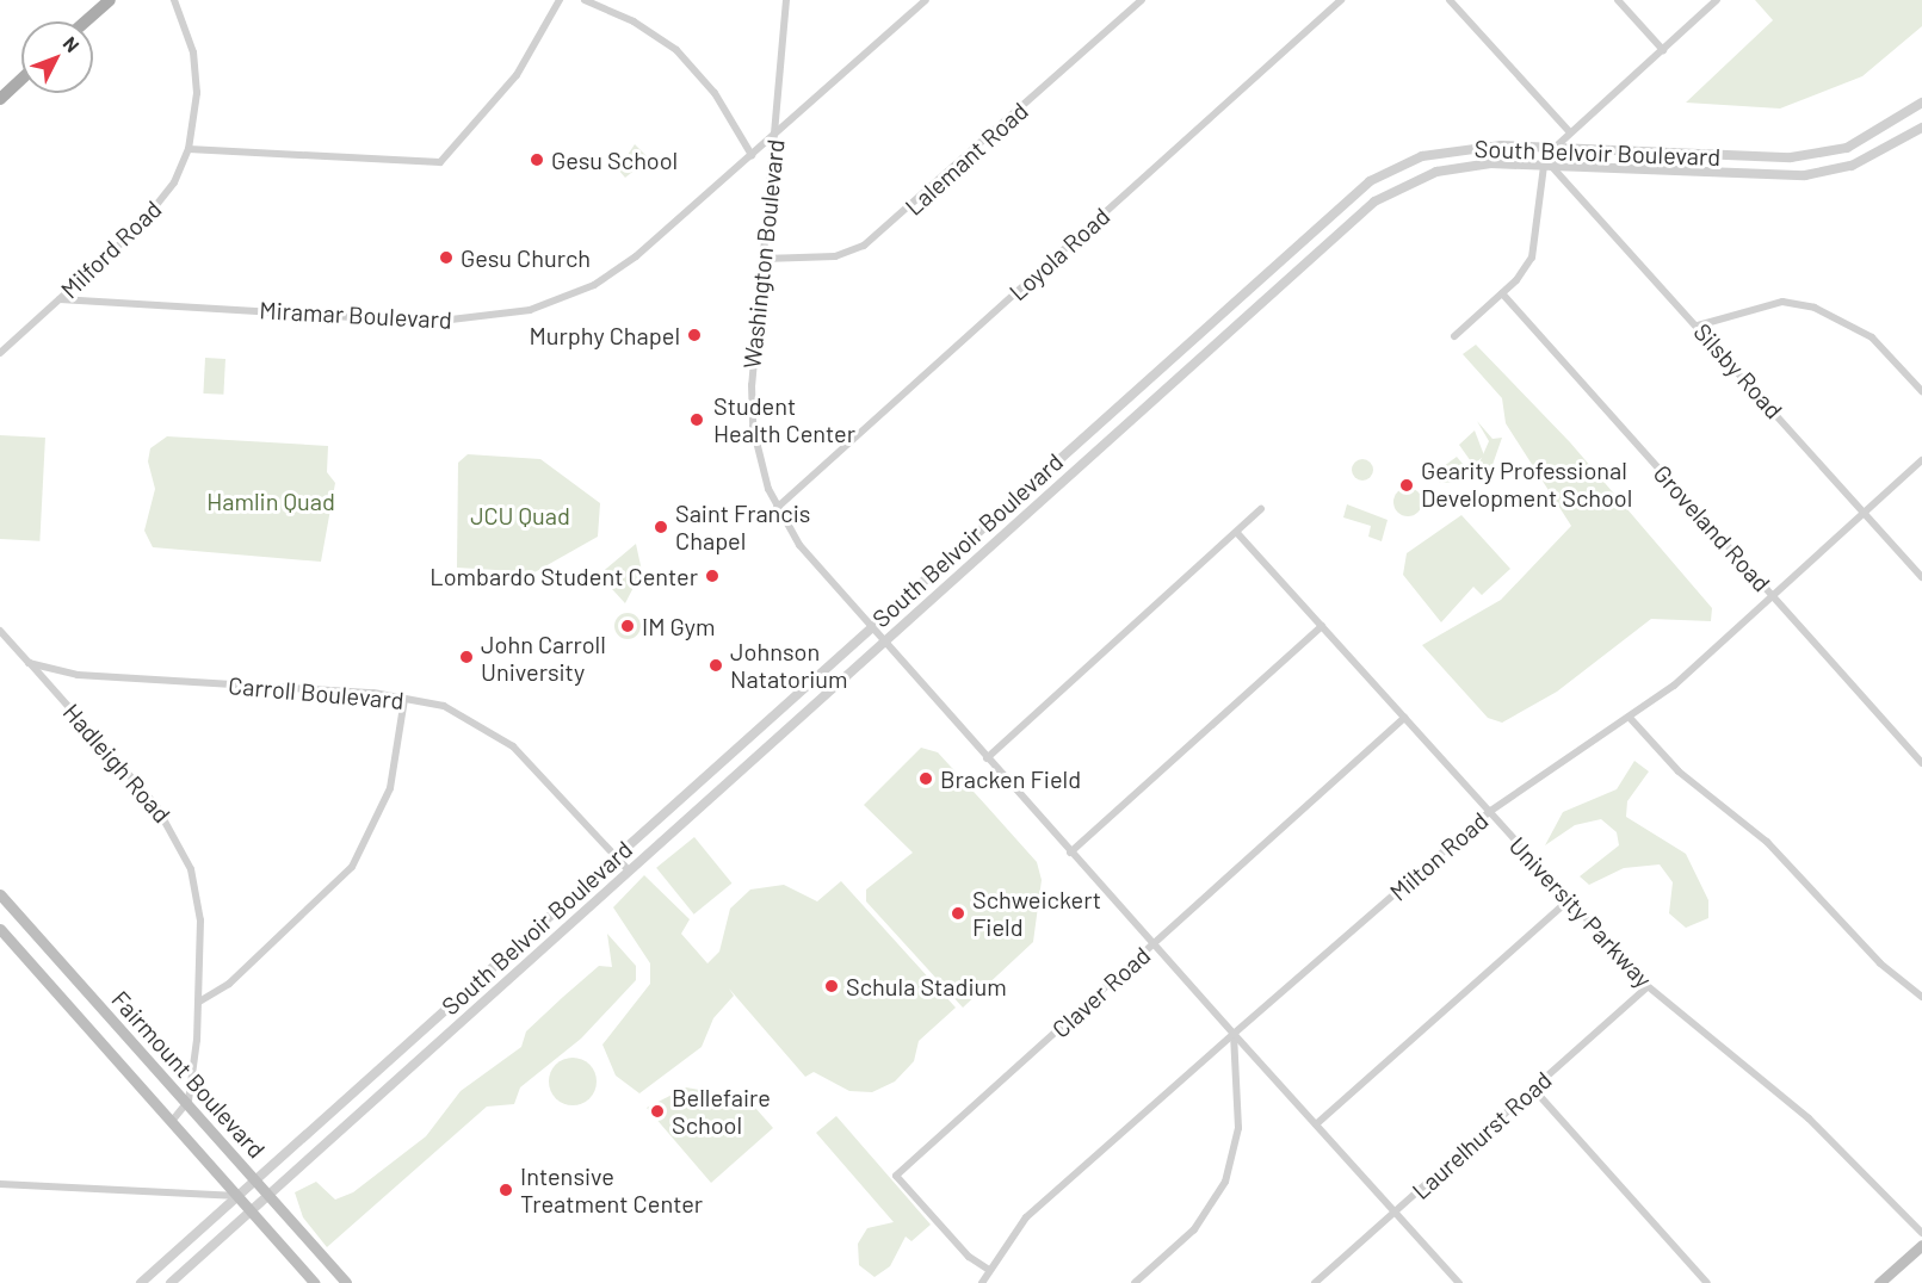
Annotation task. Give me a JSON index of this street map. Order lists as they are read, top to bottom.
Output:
{
  "streets": {
    "main road": ["Fairmount Boulevard"],
    "street": [
      "South Belvoir Boulevard",
      "Lalemant Road",
      "Milford Road",
      "Washington Boulevard",
      "Loyola Road",
      "Miramar Boulevard",
      "Silsby Road",
      "Groveland Road",
      "Carroll Boulevard",
      "Hadleigh Road",
      "Milton Road",
      "University Parkway",
      "Claver Road",
      "Laurelhurst Road"
    ]
  },
  "crossings": [
    ["South Belvoir Boulevard", "Washington Boulevard"],
    ["South Belvoir Boulevard", "Silsby Road"],
    ["South Belvoir Boulevard", "Carroll Boulevard"],
    ["South Belvoir Boulevard", "Fairmount Boulevard"],
    ["Lalemant Road", "Washington Boulevard"],
    ["Milford Road", "Miramar Boulevard"],
    ["Washington Boulevard", "Loyola Road"],
    ["Washington Boulevard", "Miramar Boulevard"],
    ["Washington Boulevard", "Milton Road"],
    ["Washington Boulevard", "Claver Road"],
    ["Washington Boulevard", "Laurelhurst Road"],
    ["Silsby Road", "Milton Road"],
    ["Groveland Road", "Milton Road"],
    ["Carroll Boulevard", "Hadleigh Road"],
    ["Hadleigh Road", "Fairmount Boulevard"],
    ["Milton Road", "University Parkway"],
    ["Milton Road", "Claver Road"],
    ["University Parkway", "Claver Road"],
    ["University Parkway", "Laurelhurst Road"]
  ],
  "parks": ["Hamlin Quad", "JCU Quad"],
  "places": [
    "Gesu School",
    "Gesu Church",
    "Murphy Chapel",
    "Student Health Center",
    "Gearity Professional Development School",
    "Saint Francis Chapel",
    "Lombardo Student Center",
    "IM Gym",
    "John Carroll University",
    "Johnson Natatorium",
    "Bracken Field",
    "Schweickert Field",
    "Schula Stadium",
    "Bellefaire School",
    "Intensive Treatment Center"
  ],
  "north": "top right"
}
